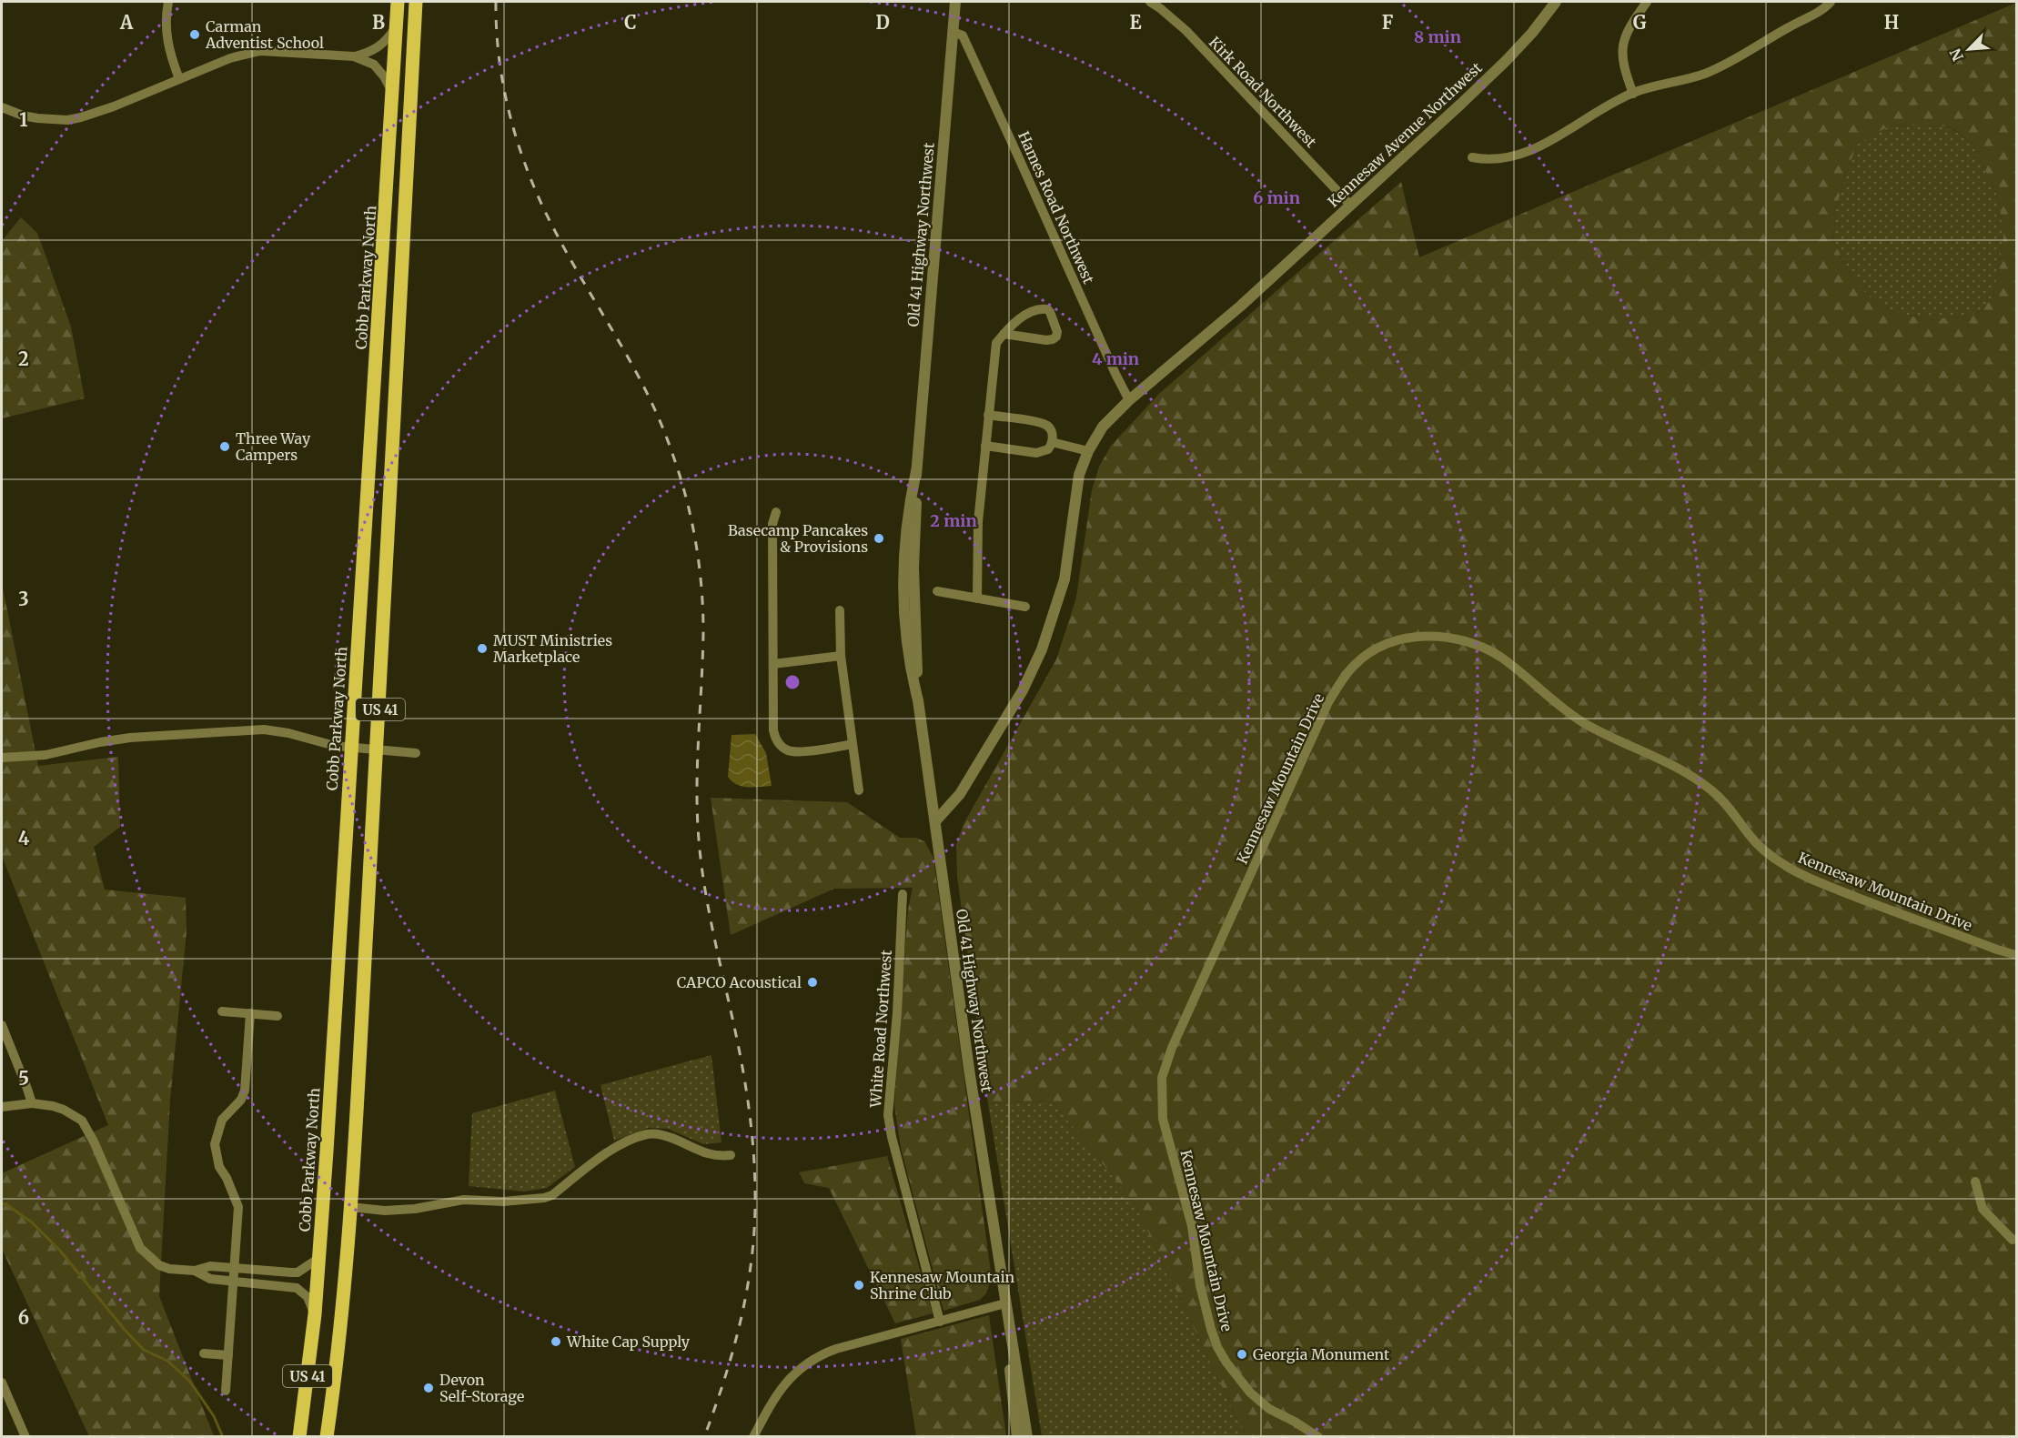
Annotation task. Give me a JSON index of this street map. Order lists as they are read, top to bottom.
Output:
{
  "streets": {
    "main road": ["Cobb Parkway North", "US 41"],
    "street": [
      "Kirk Road Northwest",
      "Kennesaw Avenue Northwest",
      "Hames Road Northwest",
      "Old 41 Highway Northwest",
      "Kennesaw Mountain Drive",
      "White Road Northwest"
    ]
  },
  "crossings": [
    ["Kirk Road Northwest", "Kennesaw Avenue Northwest"],
    ["Kennesaw Avenue Northwest", "Hames Road Northwest"],
    ["Kennesaw Avenue Northwest", "Old 41 Highway Northwest"],
    ["Hames Road Northwest", "Old 41 Highway Northwest"]
  ],
  "places": [
    "Carman Adventist School",
    "Three Way Campers",
    "Basecamp Pancakes & Provisions",
    "MUST Ministries Marketplace",
    "CAPCO Acoustical",
    "Kennesaw Mountain Shrine Club",
    "White Cap Supply",
    "Georgia Monument",
    "Devon Self-Storage"
  ],
  "north": "bottom left",
  "grid": {
    "columns": [
      "A",
      "B",
      "C",
      "D",
      "E",
      "F",
      "G",
      "H"
    ],
    "rows": [
      "1",
      "2",
      "3",
      "4",
      "5",
      "6"
    ]
  },
  "rings": [
    "8 min",
    "6 min",
    "4 min",
    "2 min"
  ]
}
